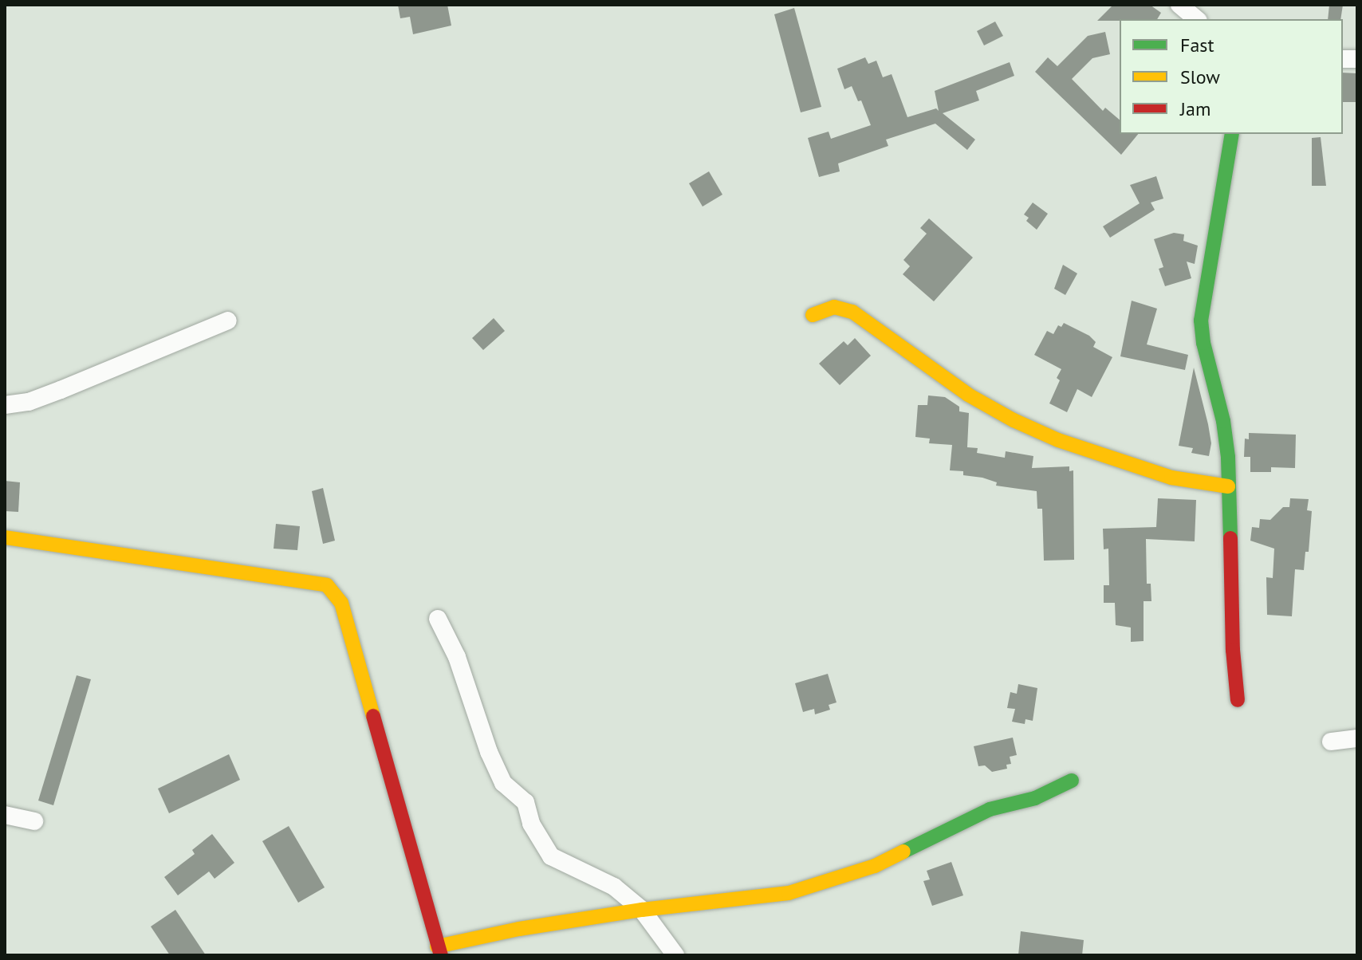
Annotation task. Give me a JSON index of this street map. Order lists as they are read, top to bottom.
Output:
{
  "legend": ["Fast", "Slow", "Jam"]
}
